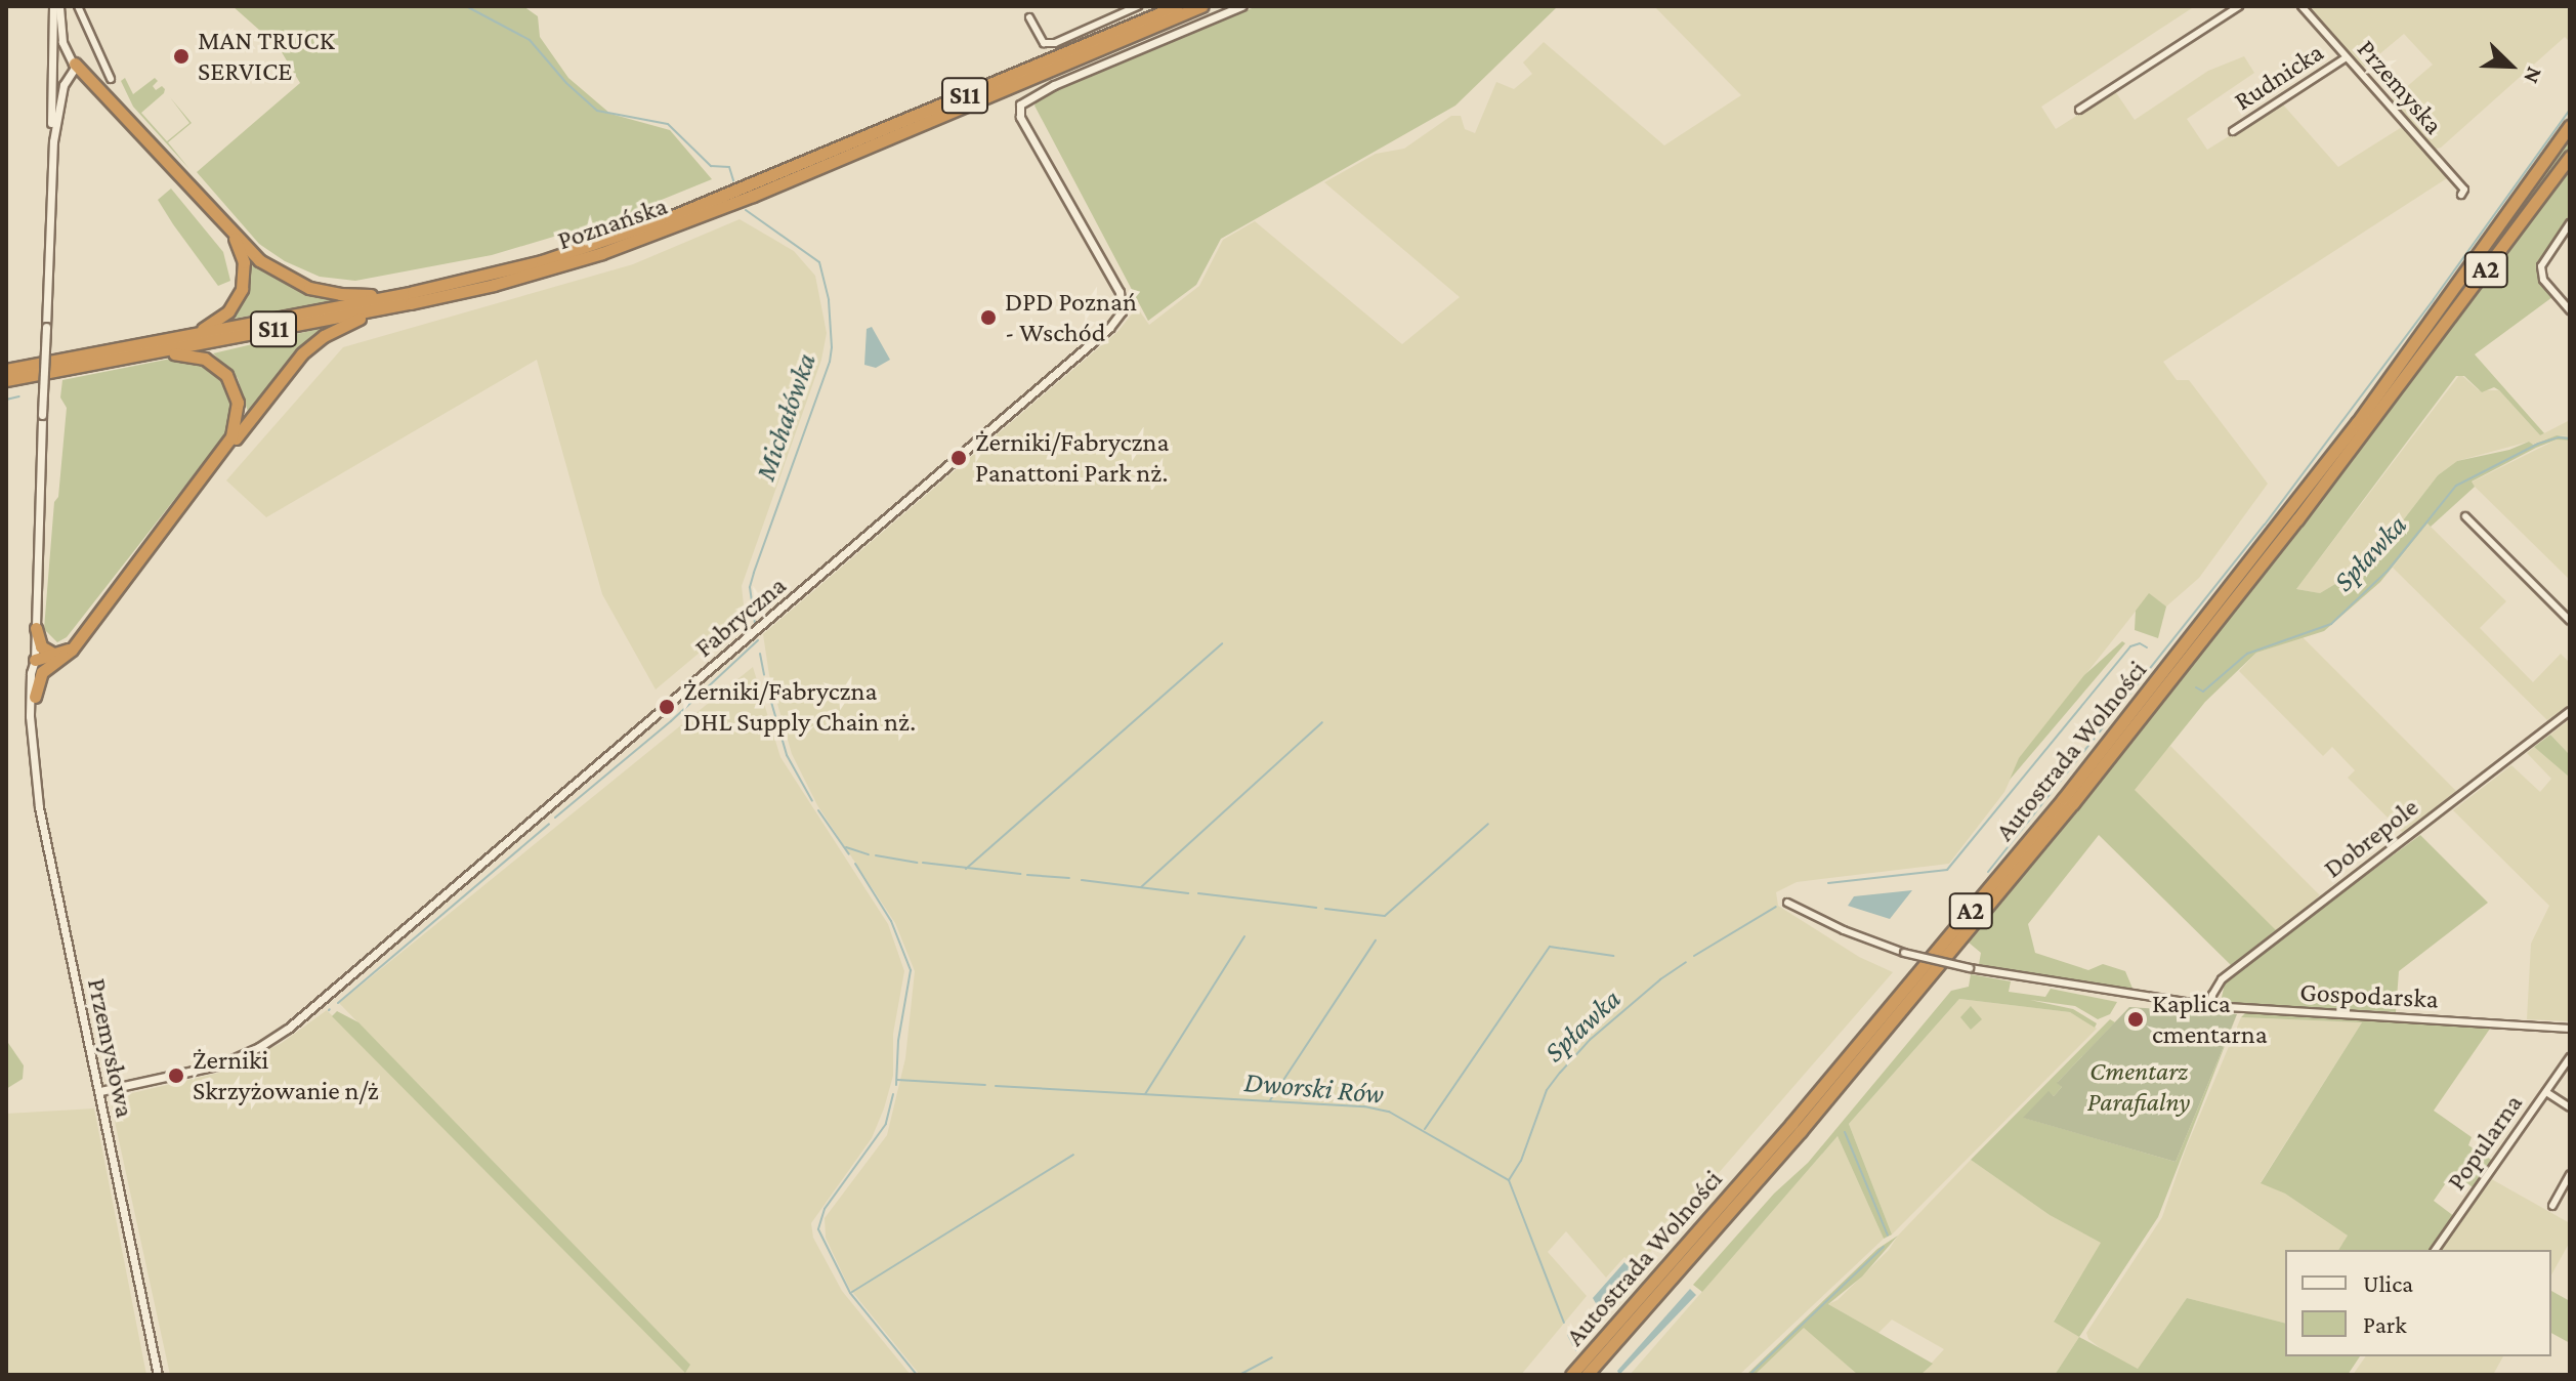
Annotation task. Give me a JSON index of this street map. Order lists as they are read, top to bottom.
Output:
{
  "streets": {
    "highway": [
      "S11",
      "Poznańska",
      "A2",
      "Autostrada Wolności"
    ],
    "street": [
      "Rudnicka",
      "Przemyska",
      "Fabryczna",
      "Dobrepole",
      "Gospodarska",
      "Przemysłowa",
      "Popularna"
    ]
  },
  "crossings": [
    ["Rudnicka", "Przemyska"],
    ["Fabryczna", "Przemysłowa"],
    ["Dobrepole", "Gospodarska"]
  ],
  "water": ["Michałówka", "Spławka", "Dworski Rów"],
  "parks": ["Cmentarz Parafialny"],
  "places": [
    "MAN TRUCK SERVICE",
    "DPD Poznań - Wschód",
    "Żerniki/Fabryczna Panattoni Park nż.",
    "Żerniki/Fabryczna DHL Supply Chain nż.",
    "Kaplica cmentarna",
    "Żerniki Skrzyżowanie n/ż"
  ],
  "legend": ["Ulica", "Park"],
  "north": "bottom right"
}
